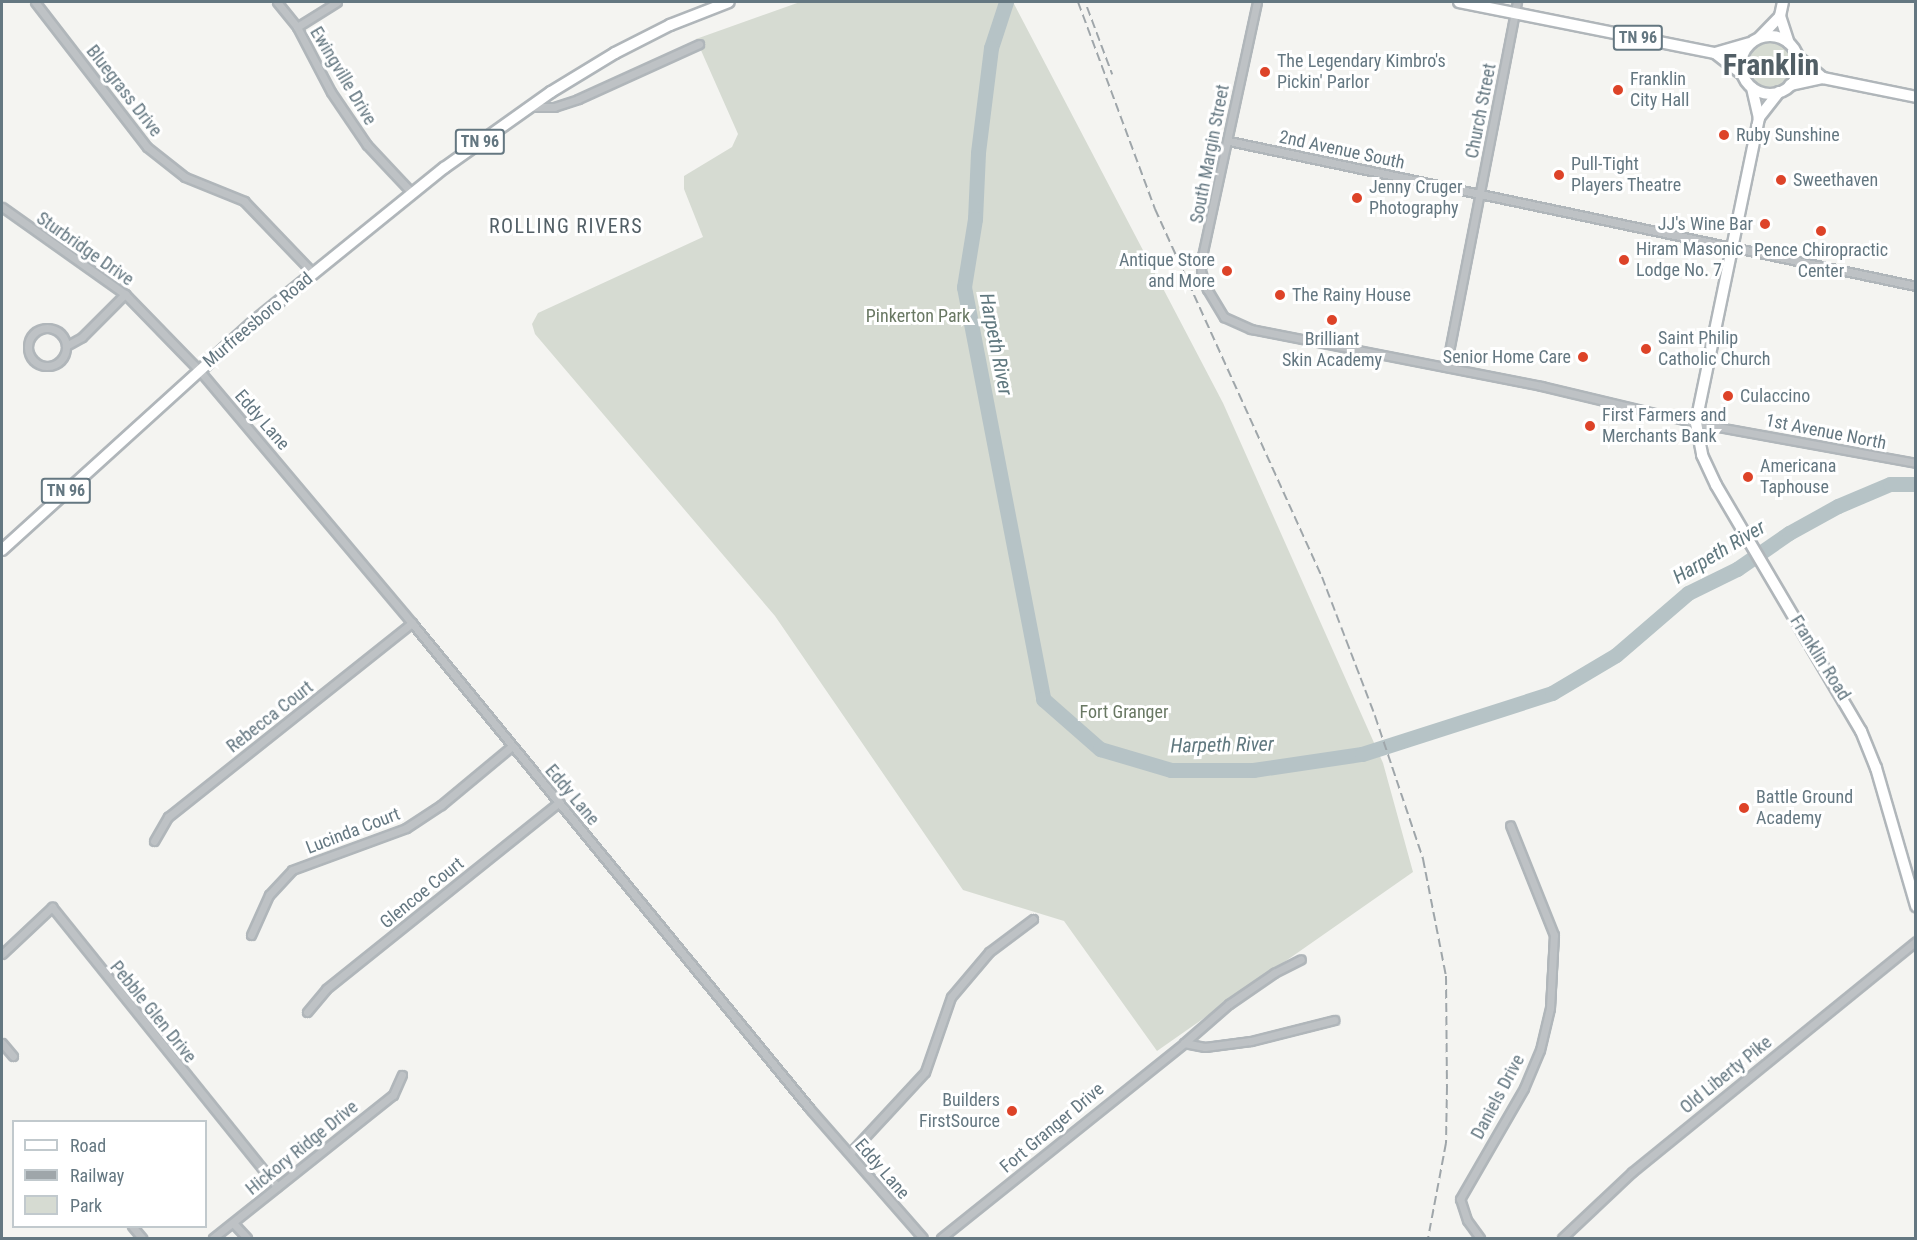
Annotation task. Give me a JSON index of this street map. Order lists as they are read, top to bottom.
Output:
{
  "streets": {
    "main road": ["TN 96", "Murfreesboro Road", "Franklin Road"],
    "street": [
      "Ewingville Drive",
      "Bluegrass Drive",
      "Church Street",
      "2nd Avenue South",
      "South Margin Street",
      "Sturbridge Drive",
      "Eddy Lane",
      "1st Avenue North",
      "Rebecca Court",
      "Lucinda Court",
      "Glencoe Court",
      "Pebble Glen Drive",
      "Old Liberty Pike",
      "Daniels Drive",
      "Fort Granger Drive",
      "Hickory Ridge Drive"
    ]
  },
  "crossings": [
    ["TN 96", "Church Street"],
    ["Ewingville Drive", "Murfreesboro Road"],
    ["Bluegrass Drive", "Murfreesboro Road"],
    ["Church Street", "2nd Avenue South"],
    ["Church Street", "1st Avenue North"],
    ["2nd Avenue South", "South Margin Street"],
    ["South Margin Street", "1st Avenue North"],
    ["Sturbridge Drive", "Murfreesboro Road"],
    ["Sturbridge Drive", "Eddy Lane"],
    ["Murfreesboro Road", "Eddy Lane"],
    ["Eddy Lane", "Rebecca Court"],
    ["Eddy Lane", "Lucinda Court"],
    ["Eddy Lane", "Glencoe Court"],
    ["1st Avenue North", "Franklin Road"],
    ["Pebble Glen Drive", "Hickory Ridge Drive"]
  ],
  "districts": ["Franklin", "ROLLING RIVERS"],
  "water": ["Harpeth River"],
  "parks": ["Pinkerton Park", "Fort Granger"],
  "places": [
    "The Legendary Kimbro's Pickin' Parlor",
    "Franklin City Hall",
    "Ruby Sunshine",
    "Pull-Tight Players Theatre",
    "Sweethaven",
    "Jenny Cruger Photography",
    "JJ's Wine Bar",
    "Pence Chiropractic Center",
    "Hiram Masonic Lodge No. 7",
    "Antique Store and More",
    "The Rainy House",
    "Brilliant Skin Academy",
    "Saint Philip Catholic Church",
    "Senior Home Care",
    "Culaccino",
    "First Farmers and Merchants Bank",
    "Americana Taphouse",
    "Battle Ground Academy",
    "Builders FirstSource"
  ],
  "legend": ["Road", "Railway", "Park"]
}
